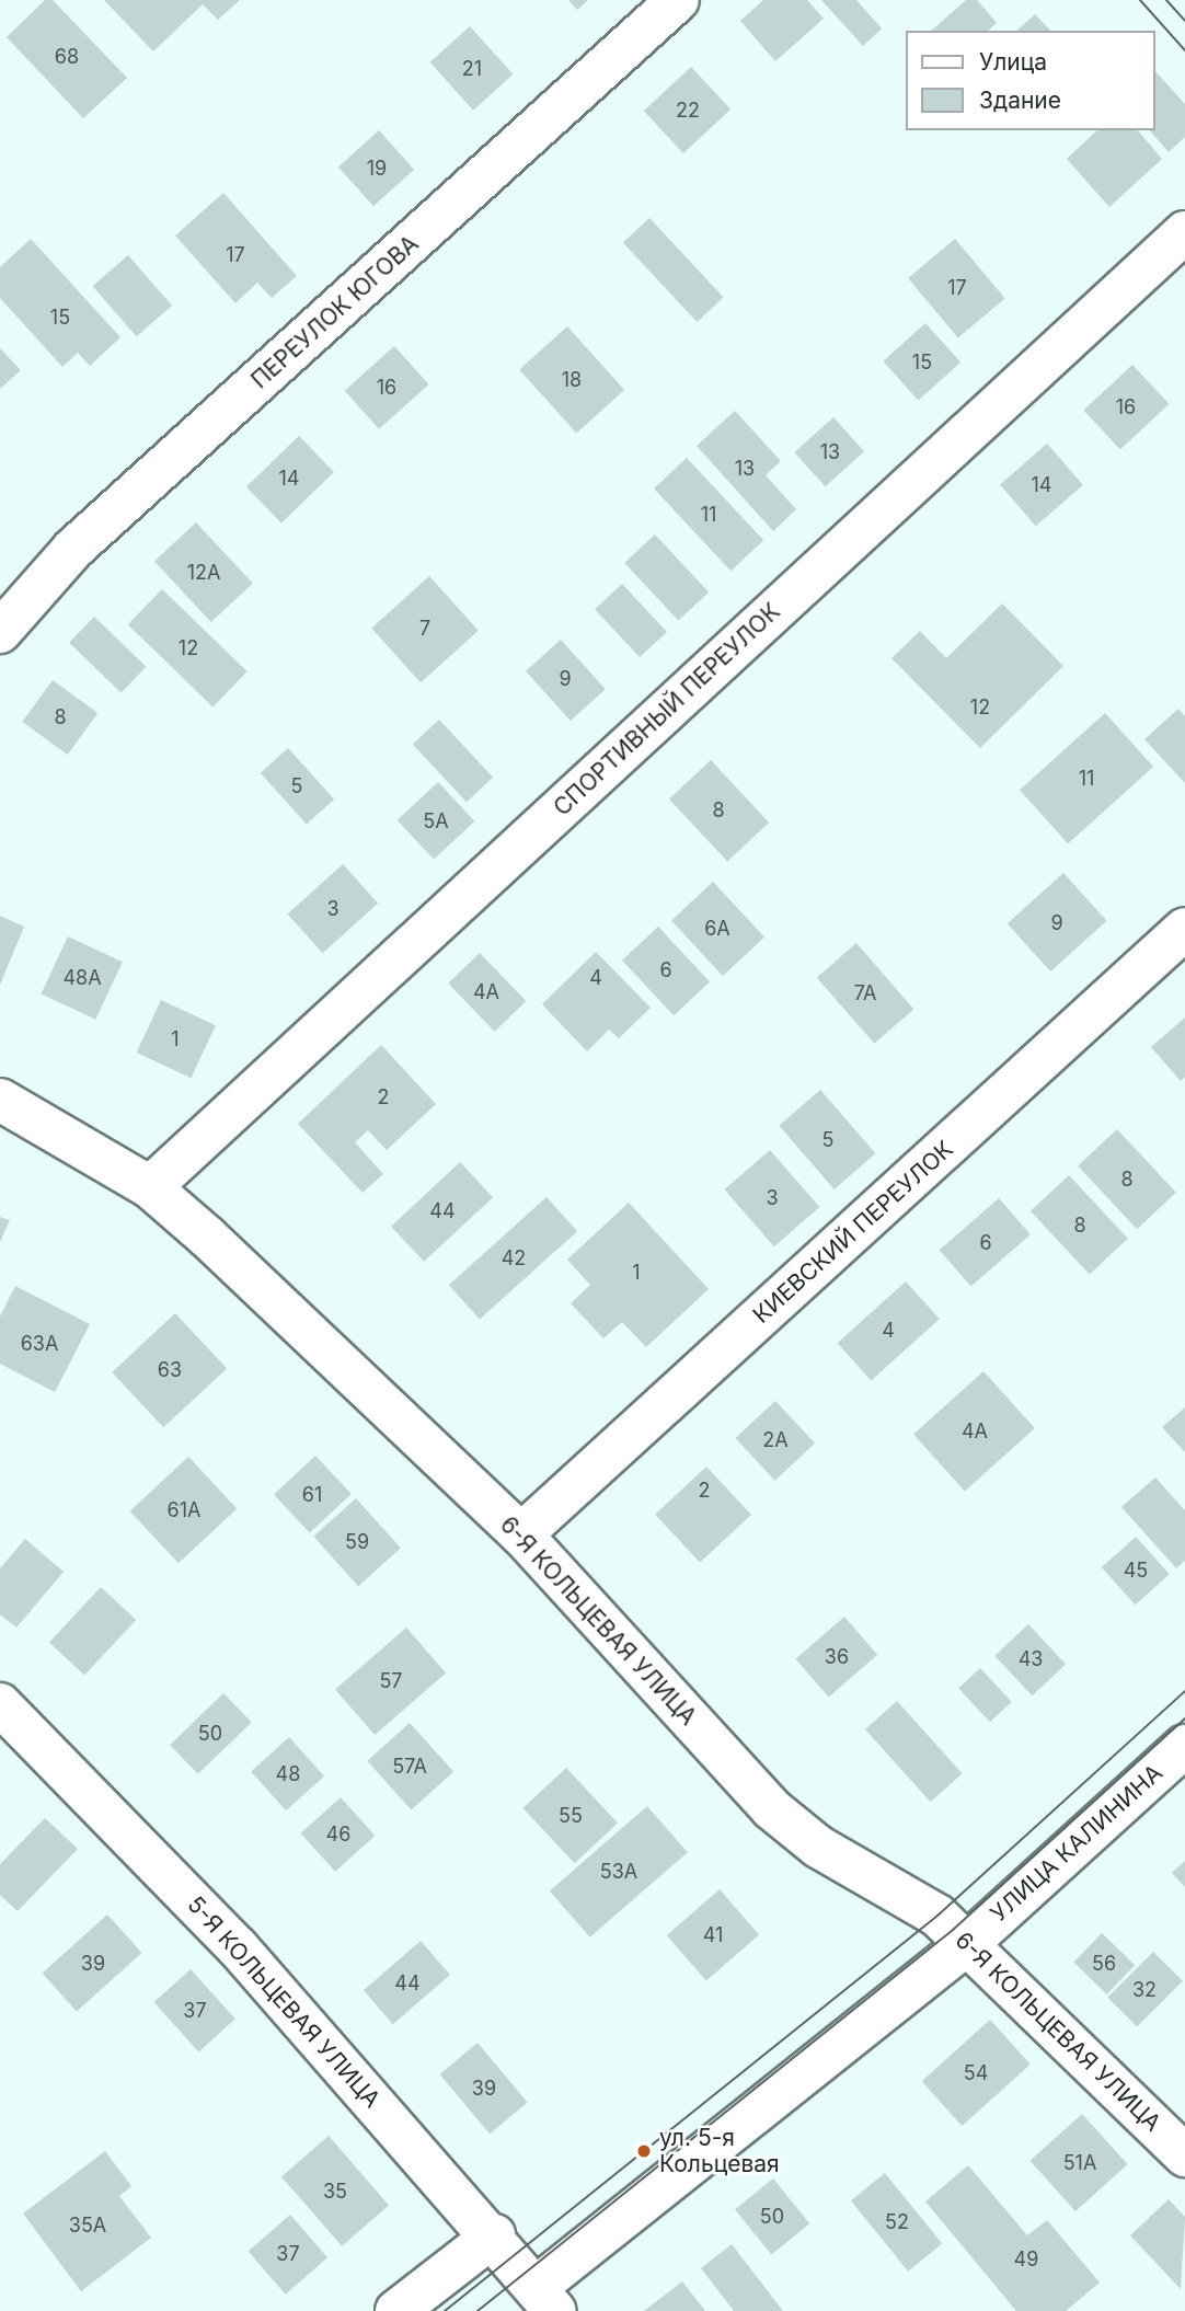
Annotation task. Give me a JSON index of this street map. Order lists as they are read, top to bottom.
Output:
{
  "streets": {
    "street": [
      "ПЕРЕУЛОК ЮГОВА",
      "СПОРТИВНЫЙ ПЕРЕУЛОК",
      "КИЕВСКИЙ ПЕРЕУЛОК",
      "6-Я КОЛЬЦЕВАЯ УЛИЦА",
      "УЛИЦА КАЛИНИНА",
      "5-Я КОЛЬЦЕВАЯ УЛИЦА"
    ]
  },
  "crossings": [
    ["СПОРТИВНЫЙ ПЕРЕУЛОК", "6-Я КОЛЬЦЕВАЯ УЛИЦА"],
    ["КИЕВСКИЙ ПЕРЕУЛОК", "6-Я КОЛЬЦЕВАЯ УЛИЦА"],
    ["6-Я КОЛЬЦЕВАЯ УЛИЦА", "УЛИЦА КАЛИНИНА"],
    ["УЛИЦА КАЛИНИНА", "5-Я КОЛЬЦЕВАЯ УЛИЦА"]
  ],
  "places": ["ул. 5-я Кольцевая"],
  "house_numbers": [
    "68",
    "21",
    "22",
    "19",
    "17",
    "17",
    "15",
    "15",
    "18",
    "16",
    "16",
    "13",
    "13",
    "14",
    "14",
    "11",
    "12А",
    "7",
    "12",
    "9",
    "12",
    "8",
    "11",
    "5",
    "8",
    "5А",
    "3",
    "9",
    "6А",
    "6",
    "48А",
    "4",
    "4А",
    "7А",
    "1",
    "2",
    "5",
    "8",
    "3",
    "44",
    "8",
    "6",
    "42",
    "1",
    "4",
    "63А",
    "63",
    "4А",
    "2А",
    "2",
    "61",
    "61А",
    "59",
    "45",
    "36",
    "43",
    "57",
    "50",
    "57А",
    "48",
    "55",
    "46",
    "53А",
    "41",
    "39",
    "56",
    "44",
    "32",
    "37",
    "54",
    "39",
    "51А",
    "35",
    "50",
    "52",
    "35А",
    "37",
    "49"
  ],
  "legend": ["Улица", "Здание"]
}
